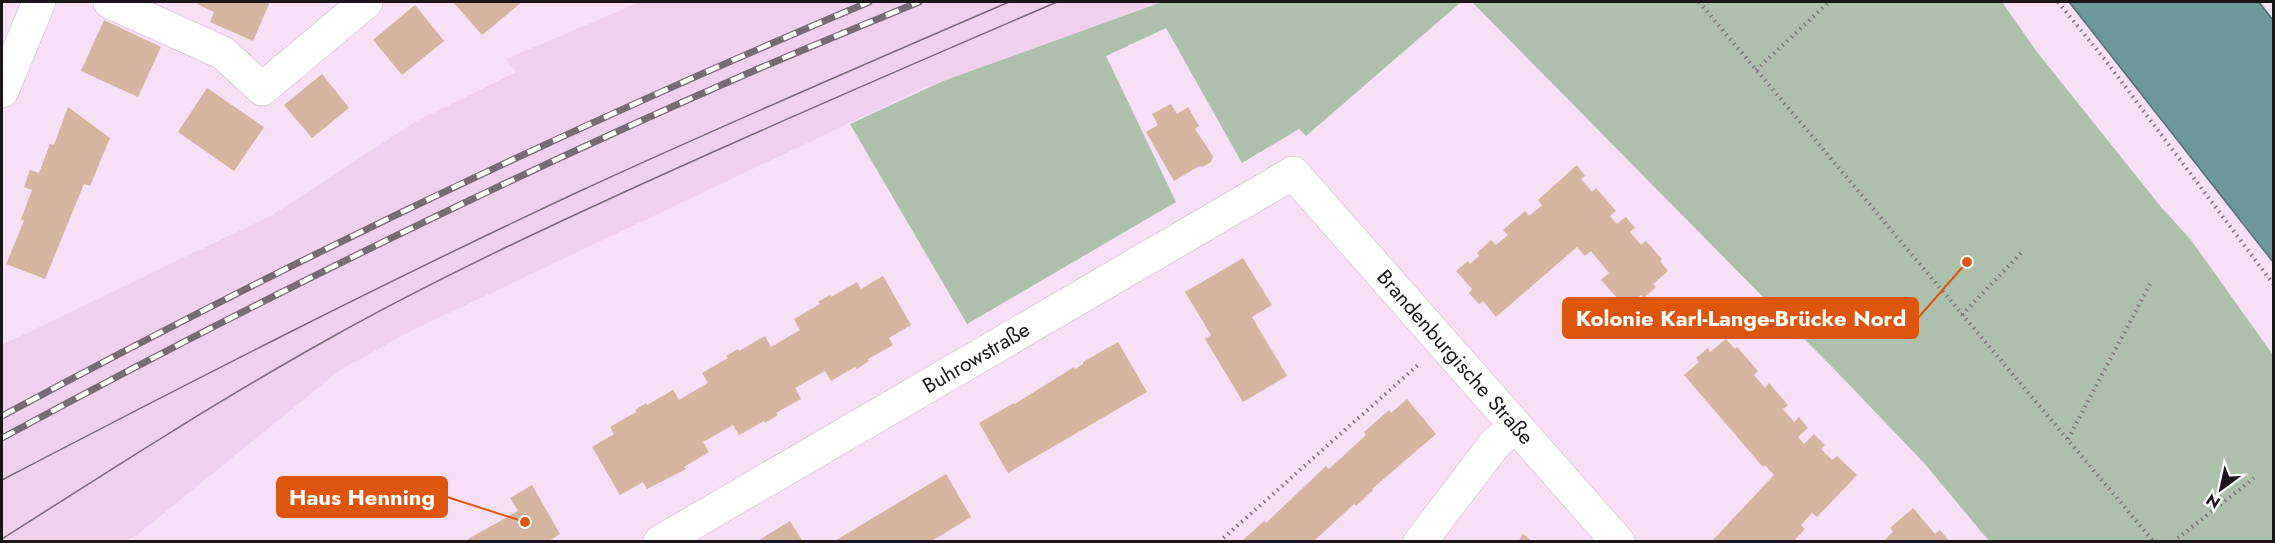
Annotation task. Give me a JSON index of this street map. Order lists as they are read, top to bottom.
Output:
{
  "streets": {
    "street": ["Buhrowstraße", "Brandenburgische Straße"]
  },
  "crossings": [
    ["Buhrowstraße", "Brandenburgische Straße"]
  ],
  "places": ["Kolonie Karl-Lange-Brücke Nord", "Haus Henning"],
  "north": "bottom left"
}
